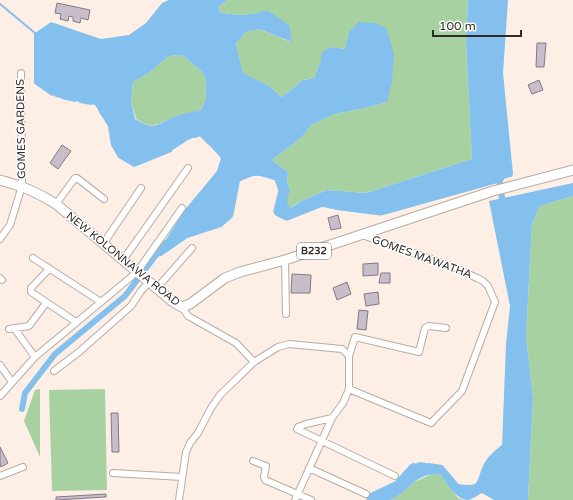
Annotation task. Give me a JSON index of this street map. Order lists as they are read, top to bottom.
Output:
{
  "streets": {
    "main road": ["B232", "NEW KOLONNAWA ROAD"],
    "street": ["GOMES GARDENS", "GOMES MAWATHA"]
  },
  "crossings": [
    ["GOMES GARDENS", "NEW KOLONNAWA ROAD"],
    ["GOMES MAWATHA", "NEW KOLONNAWA ROAD"]
  ],
  "scale_bar": "100 m"
}
